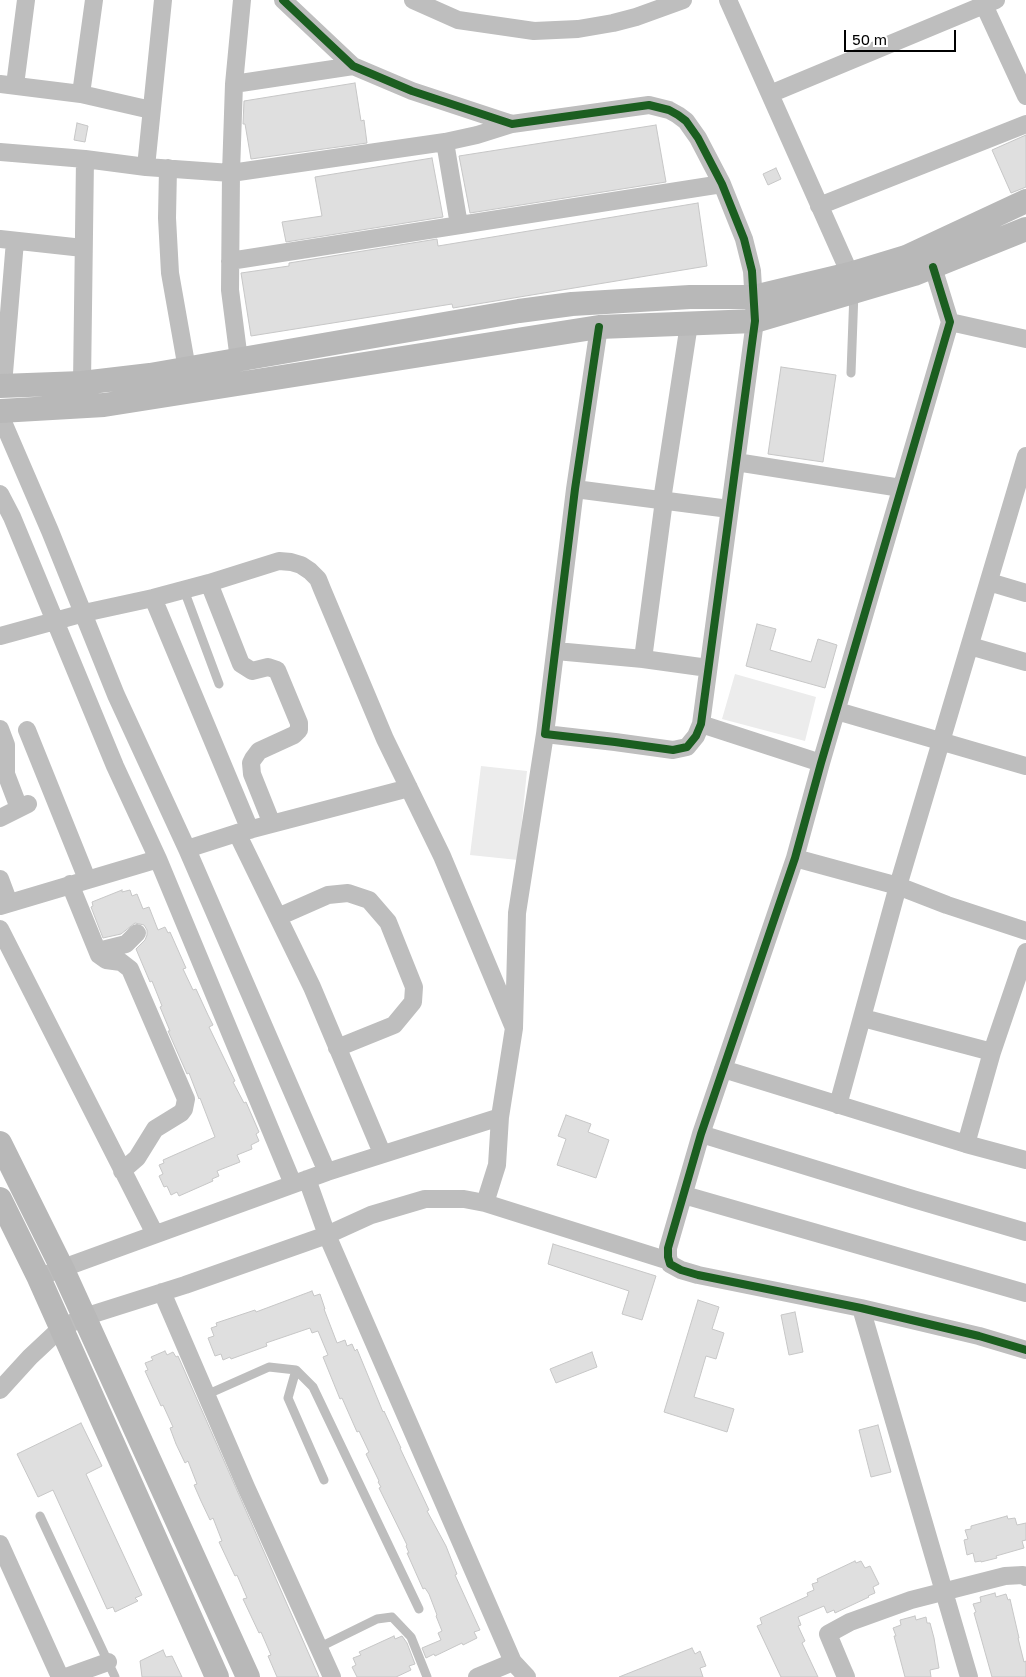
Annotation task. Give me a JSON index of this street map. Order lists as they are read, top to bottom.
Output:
{
  "scale_bar": "50 m"
}
